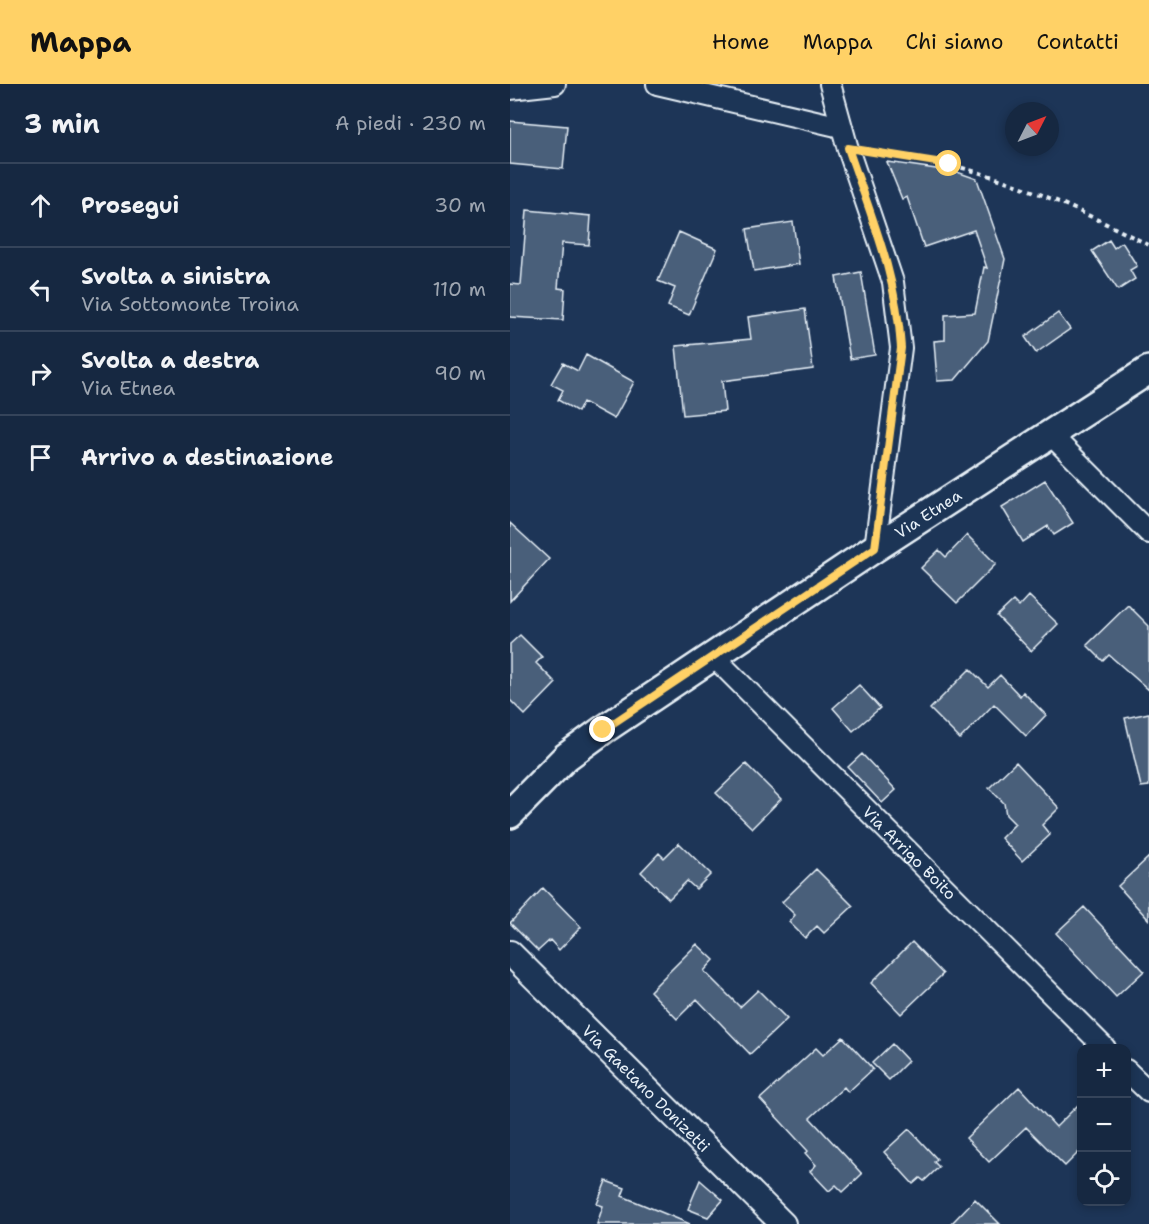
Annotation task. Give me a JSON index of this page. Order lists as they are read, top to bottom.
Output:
{
  "streets": {
    "main road": ["Via Etnea"],
    "street": ["Via Arrigo Boito", "Via Gaetano Donizetti"]
  },
  "crossings": [
    ["Via Etnea", "Via Arrigo Boito"]
  ],
  "north": "top right",
  "page": {
    "header": "Mappa",
    "nav": [
      "Home",
      "Mappa",
      "Chi siamo",
      "Contatti"
    ],
    "heading": ["3 min", "A piedi · 230 m"],
    "list": [
      ["Prosegui", "30 m"],
      ["Svolta a sinistra", "Via Sottomonte Troina", "110 m"],
      ["Svolta a destra", "Via Etnea", "90 m"],
      "Arrivo a destinazione"
    ],
    "map_buttons": ["+", "−"]
  }
}
